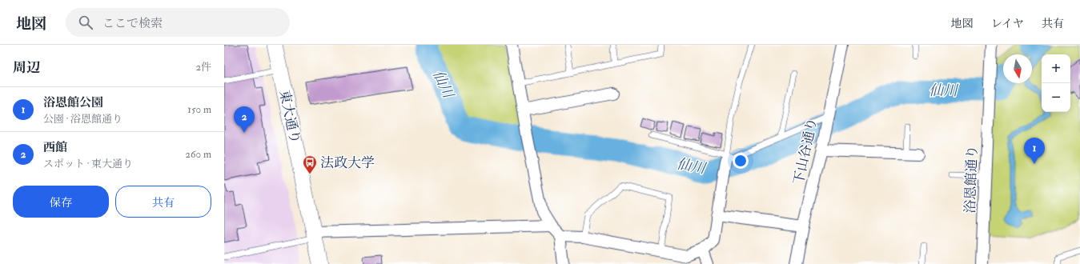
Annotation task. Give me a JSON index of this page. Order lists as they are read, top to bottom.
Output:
{
  "streets": {
    "street": ["東大通り", "下山谷通り", "浴恩館通り"]
  },
  "water": ["仙川"],
  "places": {
    "bus stop": ["法政大学"]
  },
  "north": "bottom",
  "page": {
    "header": "地図",
    "search": "ここで検索",
    "nav": ["地図", "レイヤ", "共有"],
    "heading": ["周辺", "2件"],
    "map_buttons": ["+", "−"],
    "list": [
      {
        "mark": "1",
        "name": "浴恩館公園",
        "note": "公園 · 浴恩館通り",
        "value": "150 m"
      },
      {
        "mark": "2",
        "name": "西館",
        "note": "スポット · 東大通り",
        "value": "260 m"
      }
    ],
    "pins": ["2", "1"],
    "buttons": ["保存", "共有"]
  }
}
